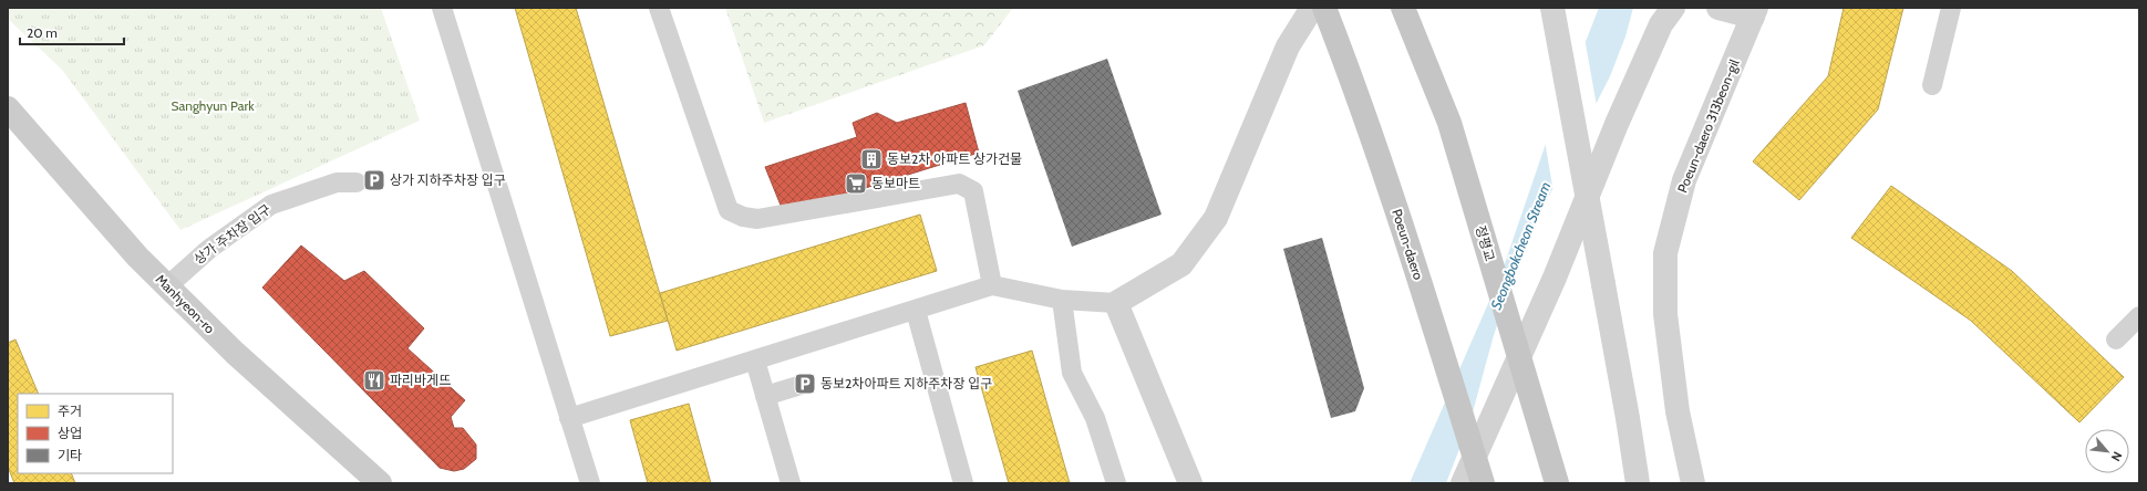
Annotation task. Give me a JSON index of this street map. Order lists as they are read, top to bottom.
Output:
{
  "streets": {
    "main road": ["정평교", "Poeun-daero"],
    "street": ["Poeun-daero 313beon-gil", "Manhyeon-ro"],
    "lane": ["상가 주차장 입구"]
  },
  "crossings": [
    ["상가 주차장 입구", "Manhyeon-ro"]
  ],
  "water": ["Seongbokcheon Stream"],
  "parks": ["Sanghyun Park"],
  "places": {
    "building": ["동보2차 아파트 상가건물"],
    "parking": ["상가 지하주차장 입구", "동보2차아파트 지하주차장 입구"],
    "supermarket": ["동보마트"],
    "restaurant": ["파리바게뜨"]
  },
  "legend": ["주거", "상업", "기타"],
  "scale_bar": "20 m",
  "north": "bottom right"
}
